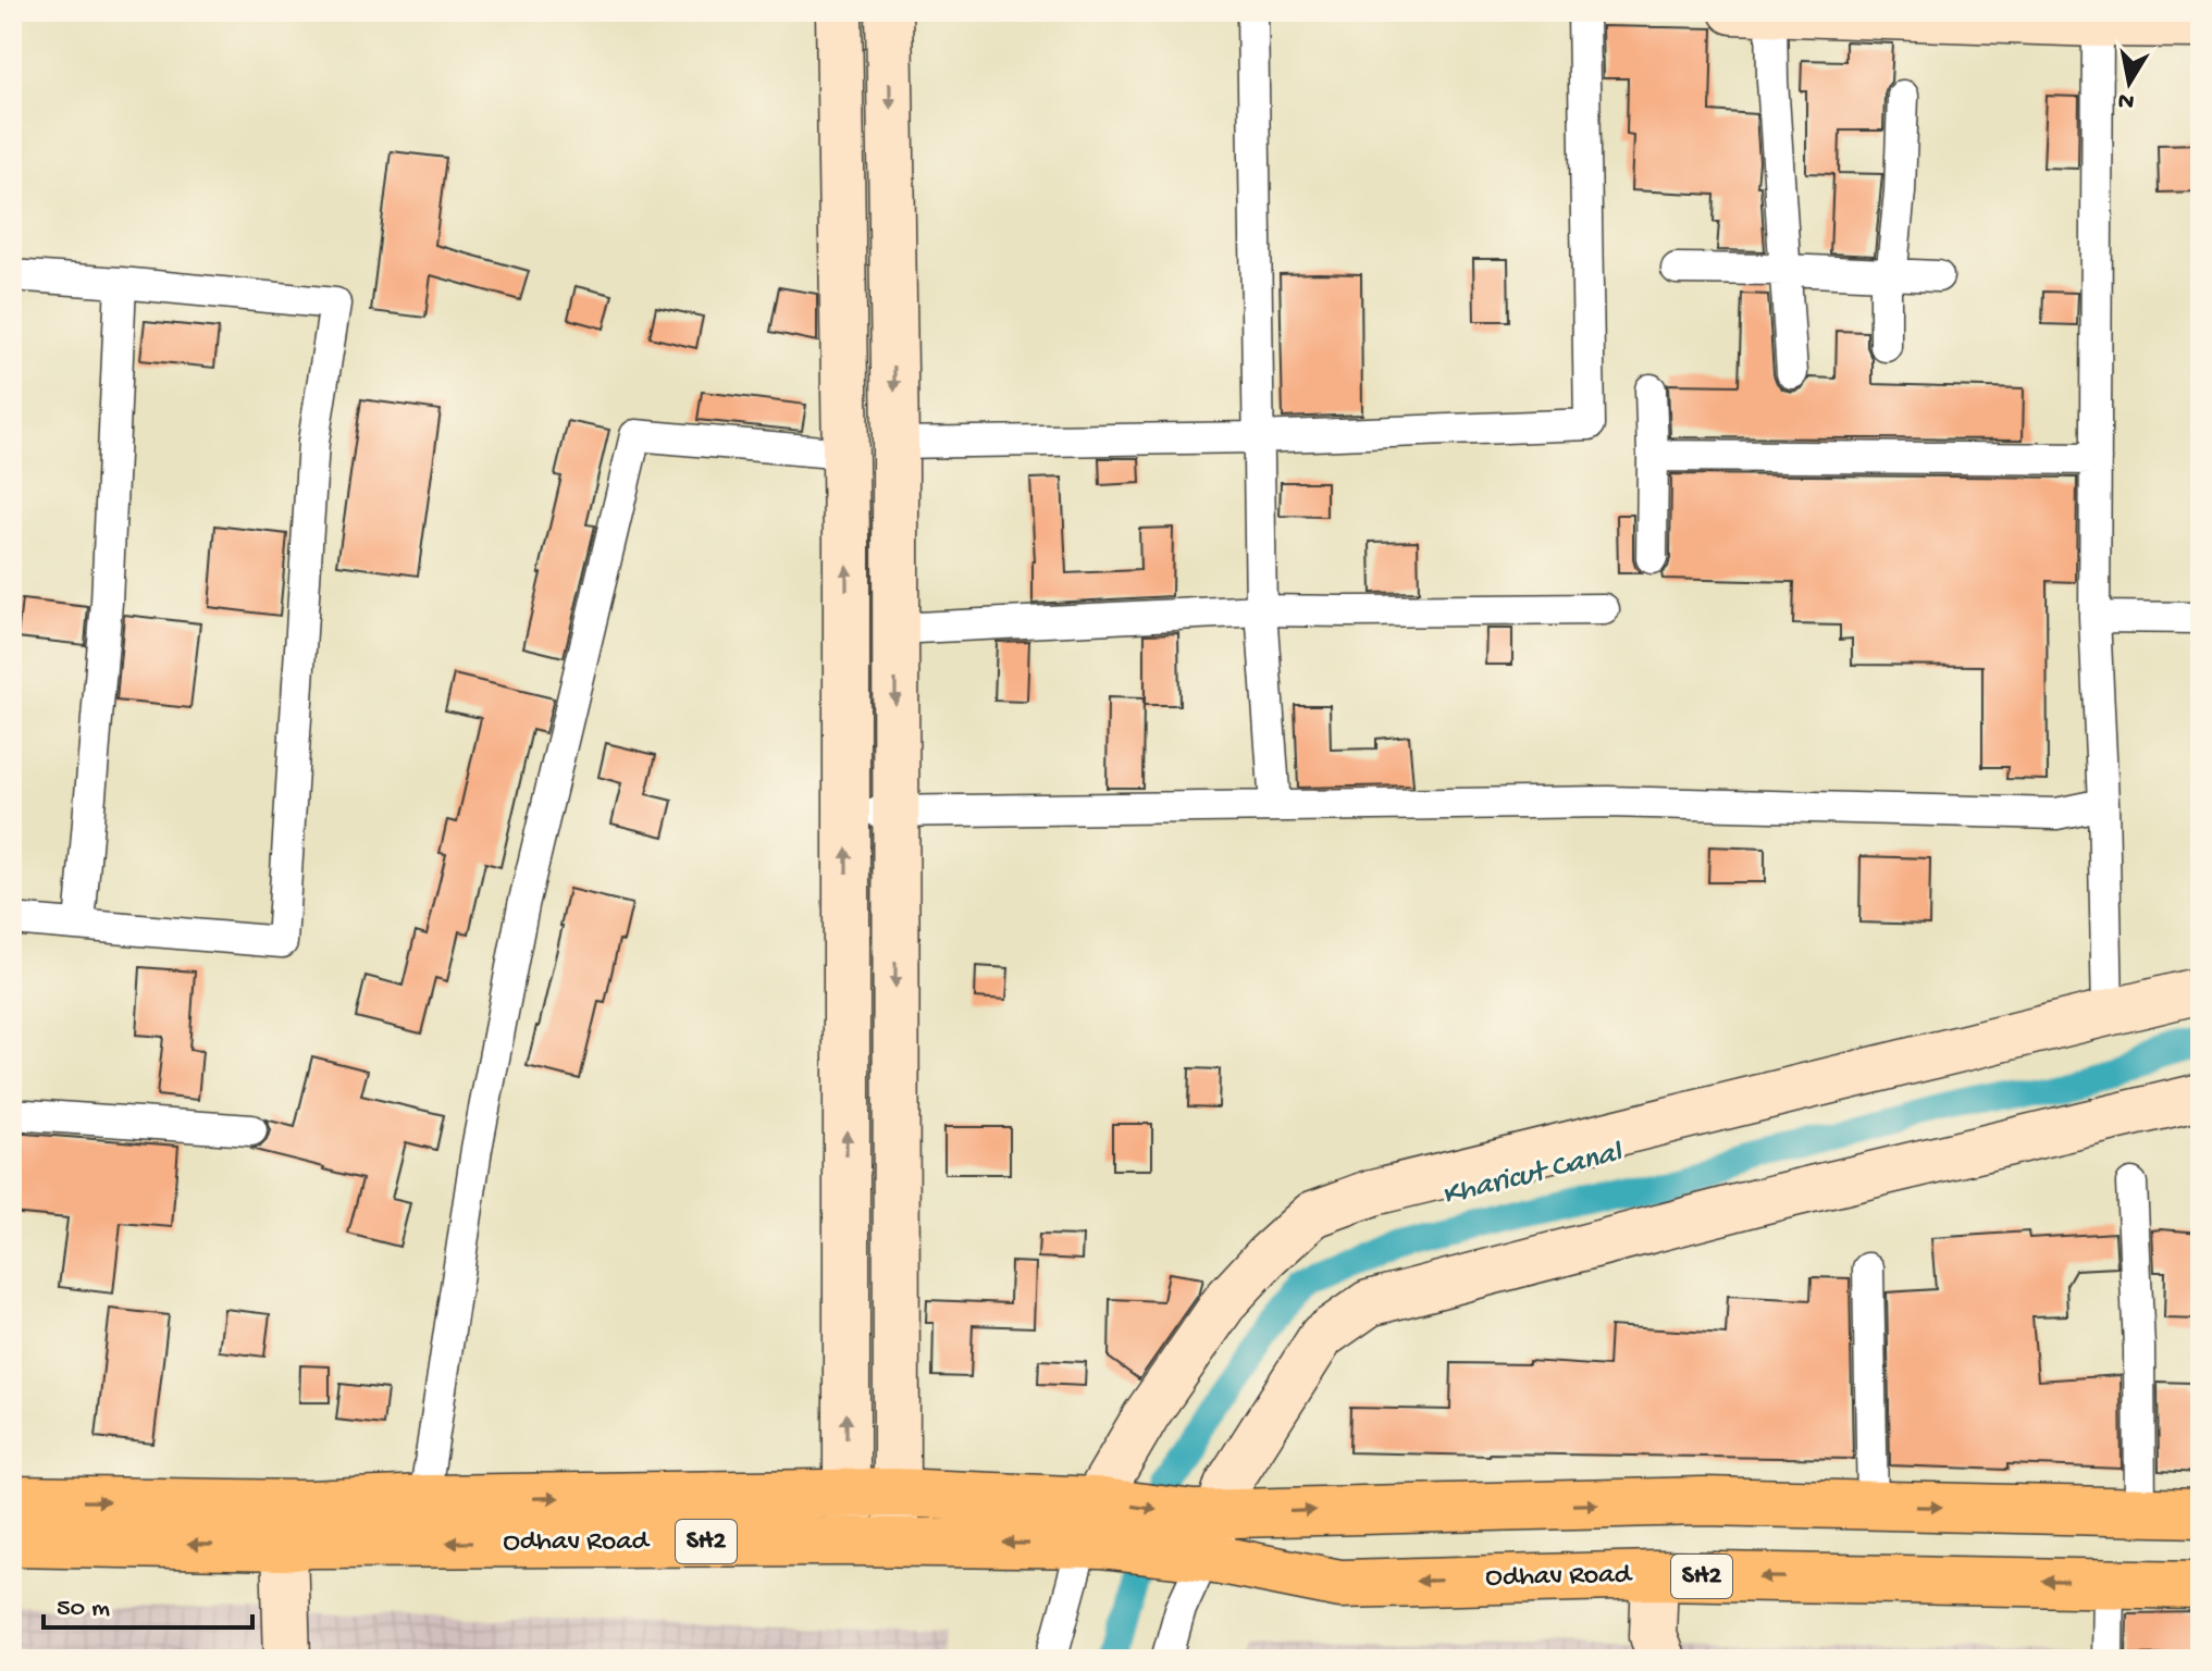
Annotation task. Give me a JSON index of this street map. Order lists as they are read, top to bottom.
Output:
{
  "streets": {
    "main road": ["SH2", "Odhav Road"]
  },
  "crossings": [
    ["SH2", "Odhav Road"]
  ],
  "water": ["Kharicut Canal"],
  "scale_bar": "50 m",
  "north": "bottom"
}
